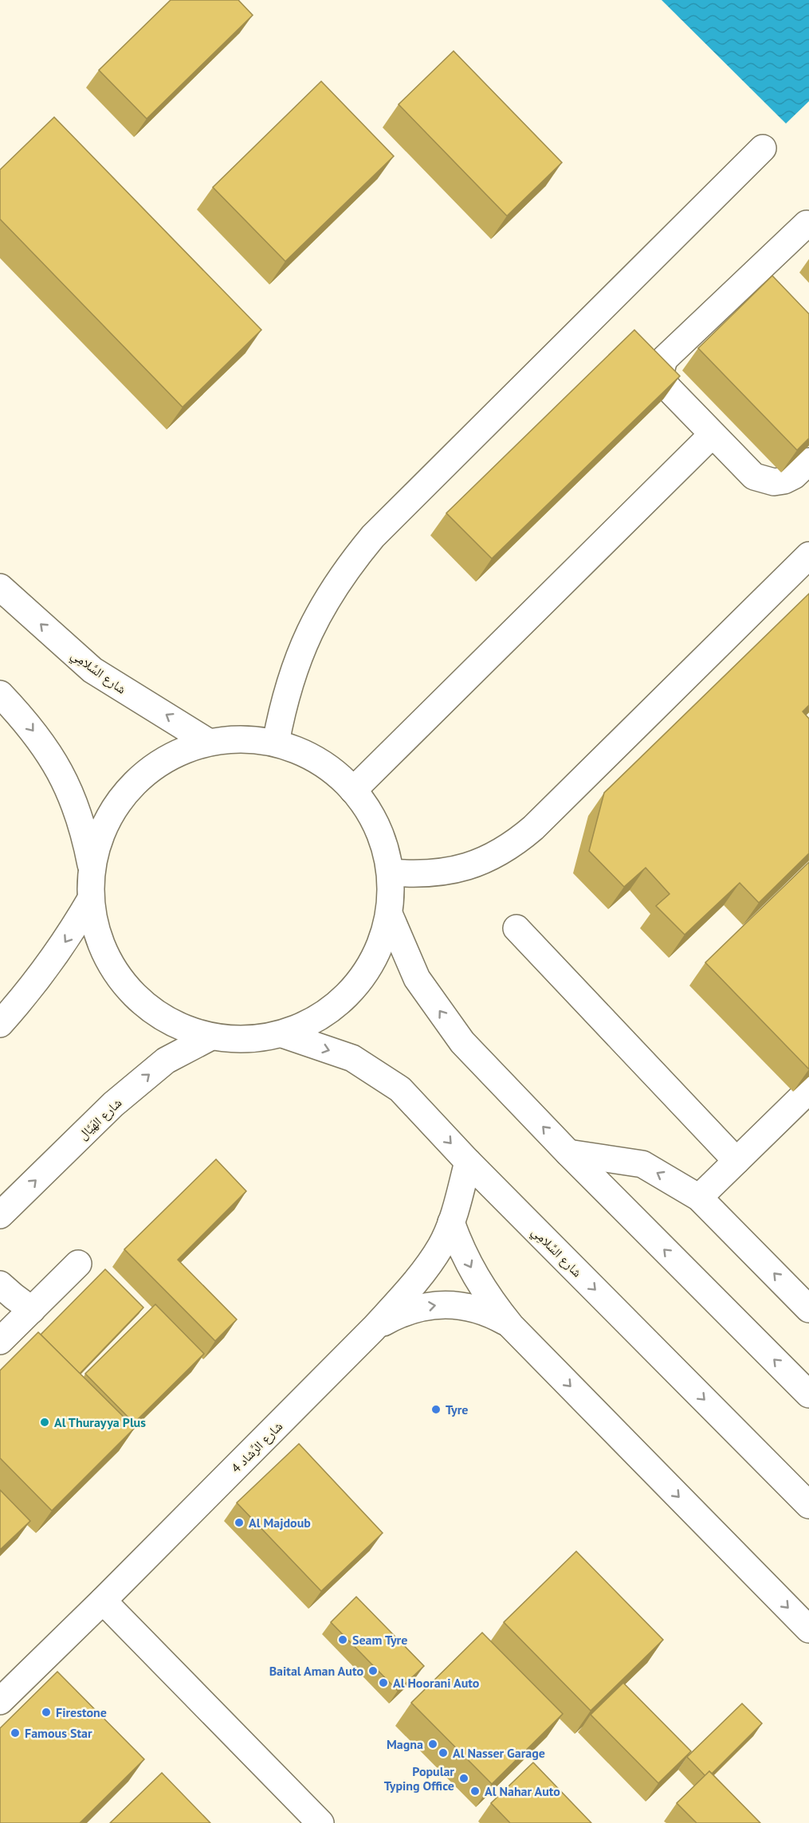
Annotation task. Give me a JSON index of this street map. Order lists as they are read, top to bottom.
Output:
{
  "streets": {
    "street": ["شارع السَّلامِي", "شارع الهَيَّال", "شارع الرَّشاد 4"]
  },
  "crossings": [
    ["شارع السَّلامِي", "شارع الرَّشاد 4"]
  ],
  "places": [
    "Tyre",
    "Al Thurayya Plus",
    "Al Majdoub",
    "Seam Tyre",
    "Baital Aman Auto",
    "Al Hoorani Auto",
    "Firestone",
    "Famous Star",
    "Magna",
    "Al Nasser Garage",
    "Popular Typing Office",
    "Al Nahar Auto"
  ]
}
